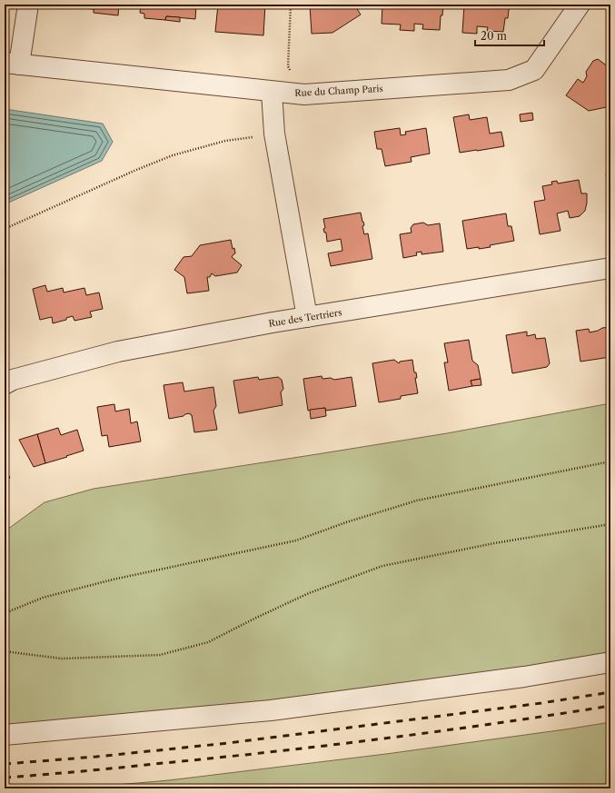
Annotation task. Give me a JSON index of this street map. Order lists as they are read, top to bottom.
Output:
{
  "streets": {
    "street": ["Rue du Champ Paris", "Rue des Tertriers"]
  },
  "scale_bar": "20 m"
}
